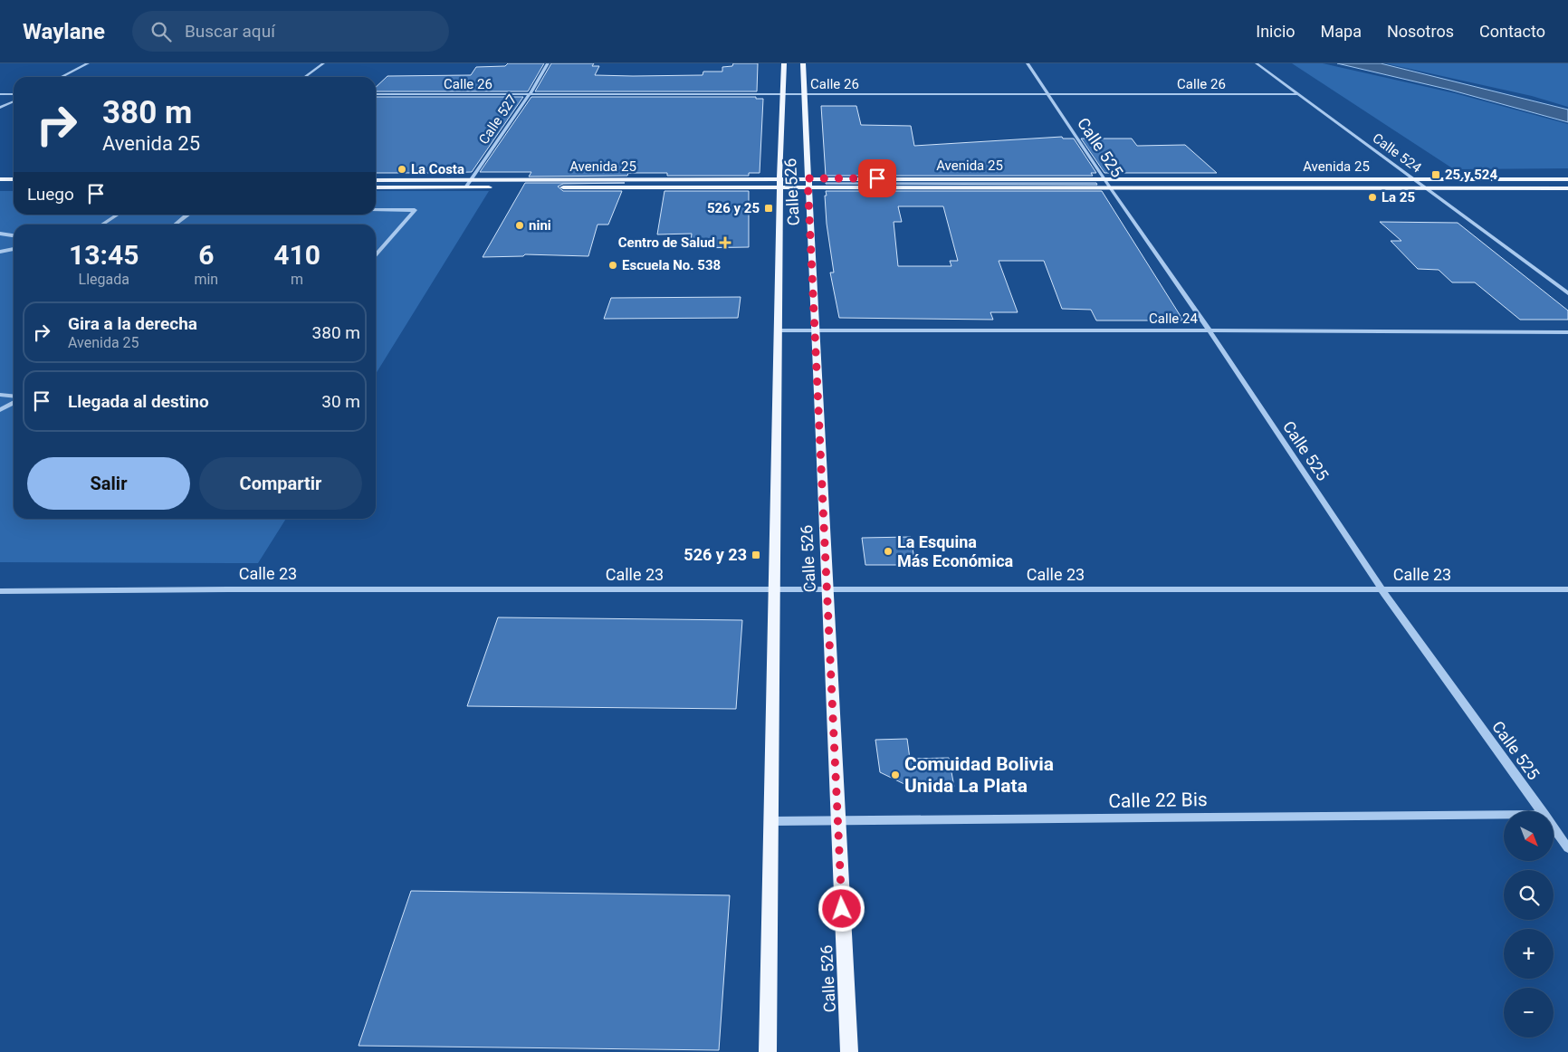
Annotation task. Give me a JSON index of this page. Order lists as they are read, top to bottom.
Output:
{
  "streets": {
    "main road": ["Avenida 25", "Calle 526"],
    "street": [
      "Calle 26",
      "Calle 527",
      "Calle 525",
      "Calle 524",
      "Calle 24",
      "Calle 23",
      "Calle 22 Bis"
    ]
  },
  "crossings": [
    ["Calle 26", "Calle 527"],
    ["Calle 26", "Calle 525"],
    ["Calle 26", "Calle 524"],
    ["Calle 26", "Calle 526"],
    ["Calle 527", "Avenida 25"],
    ["Calle 525", "Avenida 25"],
    ["Calle 525", "Calle 24"],
    ["Calle 525", "Calle 23"],
    ["Calle 524", "Avenida 25"],
    ["Avenida 25", "Calle 526"],
    ["Calle 526", "Calle 24"],
    ["Calle 526", "Calle 23"],
    ["Calle 526", "Calle 22 Bis"]
  ],
  "places": {
    "other": [
      "La Costa",
      "La 25",
      "nini",
      "Escuela No. 538",
      "La Esquina Más Económica",
      "Comuidad Bolivia Unida La Plata"
    ],
    "transit": ["25 y 524", "526 y 25", "526 y 23"],
    "health": ["Centro de Salud"]
  },
  "north": "bottom right",
  "page": {
    "header": "Waylane",
    "search": "Buscar aquí",
    "nav": [
      "Inicio",
      "Mapa",
      "Nosotros",
      "Contacto"
    ],
    "turn": ["380 m", "Avenida 25"],
    "then": "Luego",
    "eta": [
      "13:45",
      "Llegada",
      "6",
      "min",
      "410",
      "m"
    ],
    "list": [
      {
        "name": "Gira a la derecha",
        "note": "Avenida 25",
        "value": "380 m"
      },
      {
        "name": "Llegada al destino",
        "value": "30 m"
      }
    ],
    "buttons": ["Salir", "Compartir"],
    "map_buttons": ["+", "−"]
  }
}
